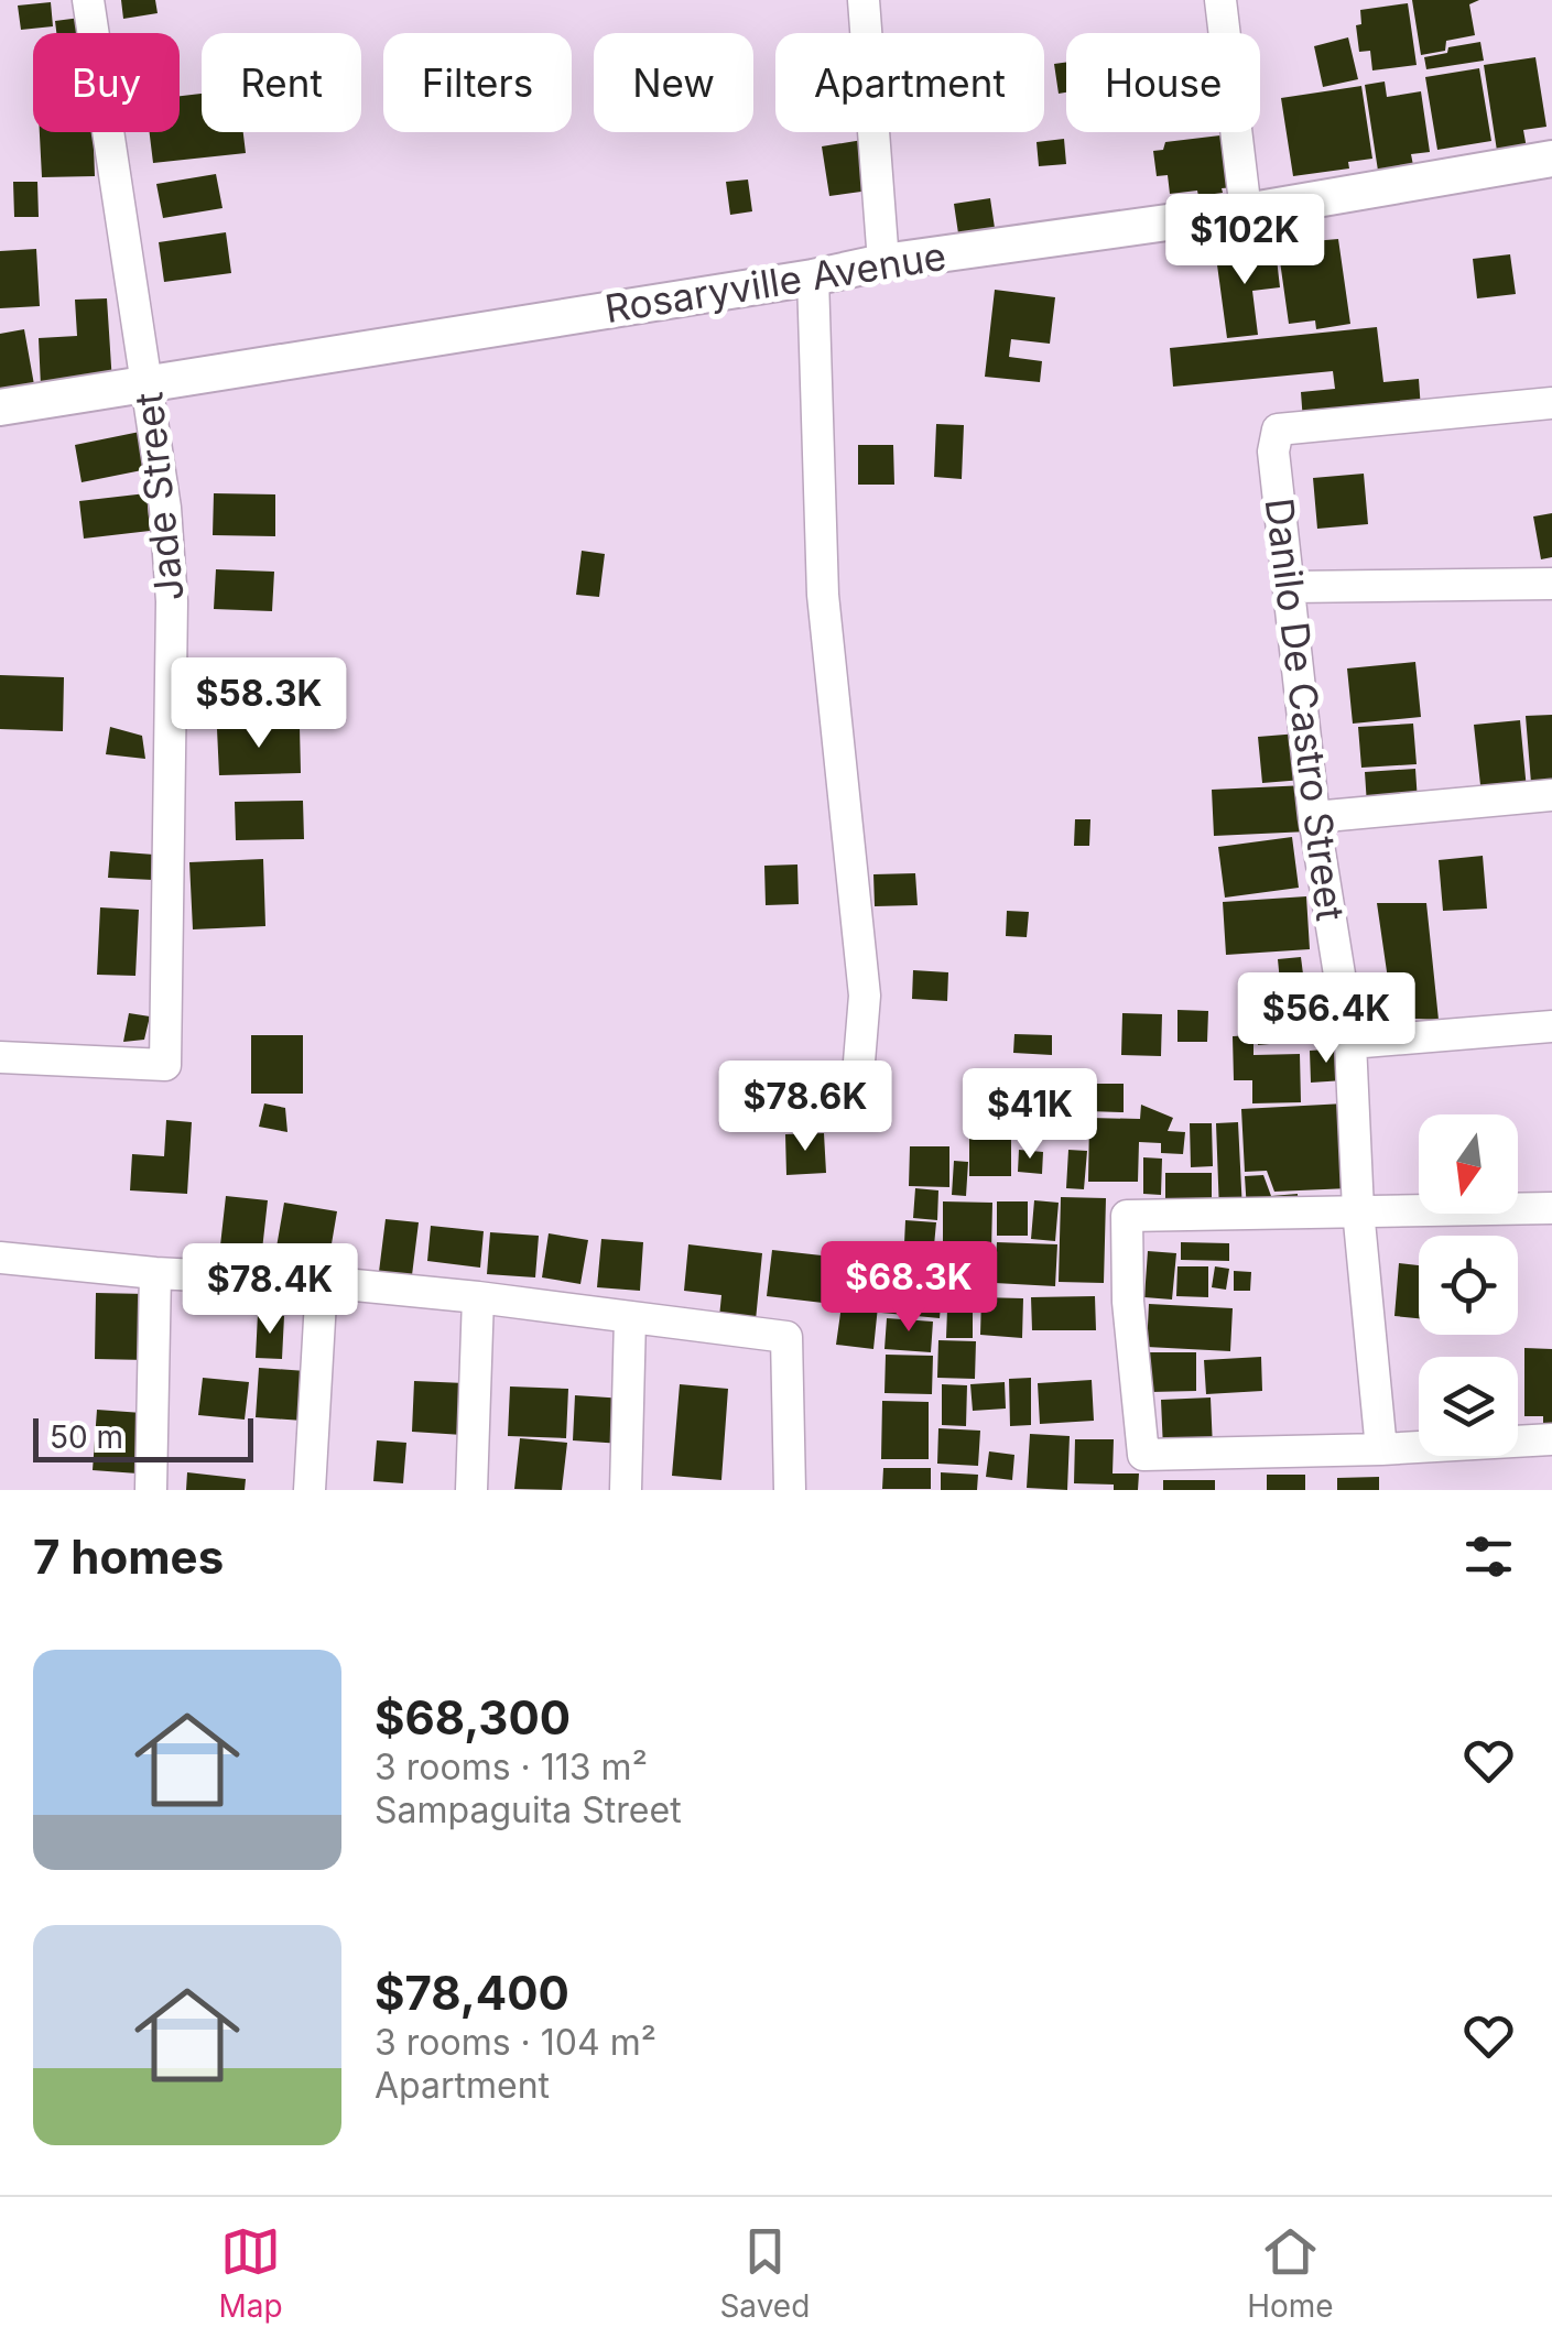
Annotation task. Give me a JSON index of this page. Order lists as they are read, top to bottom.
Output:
{
  "streets": {
    "street": ["Rosaryville Avenue", "Jade Street", "Danilo De Castro Street"]
  },
  "crossings": [
    ["Rosaryville Avenue", "Jade Street"]
  ],
  "scale_bar": "50 m",
  "north": "bottom",
  "page": {
    "chip": [
      "Buy",
      "Rent",
      "Filters",
      "New",
      "Apartment",
      "House"
    ],
    "price": [
      "$102K",
      "$58.3K",
      "$56.4K",
      "$78.6K",
      "$41K",
      "$68.3K",
      "$78.4K"
    ],
    "scale": "50 m",
    "heading": "7 homes",
    "list": [
      {
        "name": "$68,300",
        "note": "3 rooms · 113 m² · Sampaguita Street"
      },
      {
        "name": "$78,400",
        "note": "3 rooms · 104 m² · Apartment"
      }
    ],
    "tabs": ["Map", "Saved", "Home"]
  }
}
